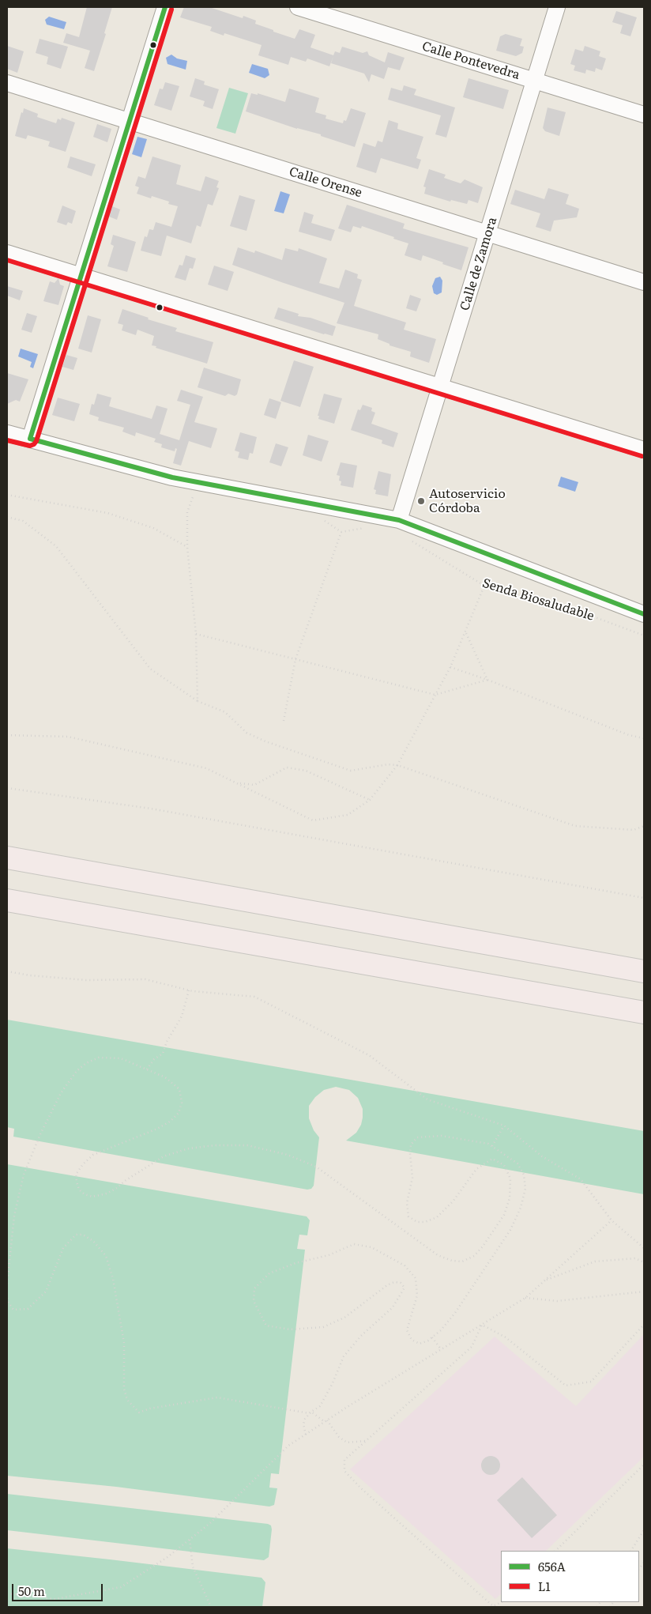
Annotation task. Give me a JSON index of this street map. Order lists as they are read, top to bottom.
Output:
{
  "streets": {
    "street": ["Calle Pontevedra", "Calle Orense", "Calle de Zamora"],
    "path": ["Senda Biosaludable"]
  },
  "crossings": [
    ["Calle Pontevedra", "Calle de Zamora"],
    ["Calle Orense", "Calle de Zamora"]
  ],
  "places": ["Autoservicio Córdoba"],
  "lines": ["transit line 656A", "transit line L1"],
  "legend": ["656A", "L1"],
  "scale_bar": "50 m"
}
